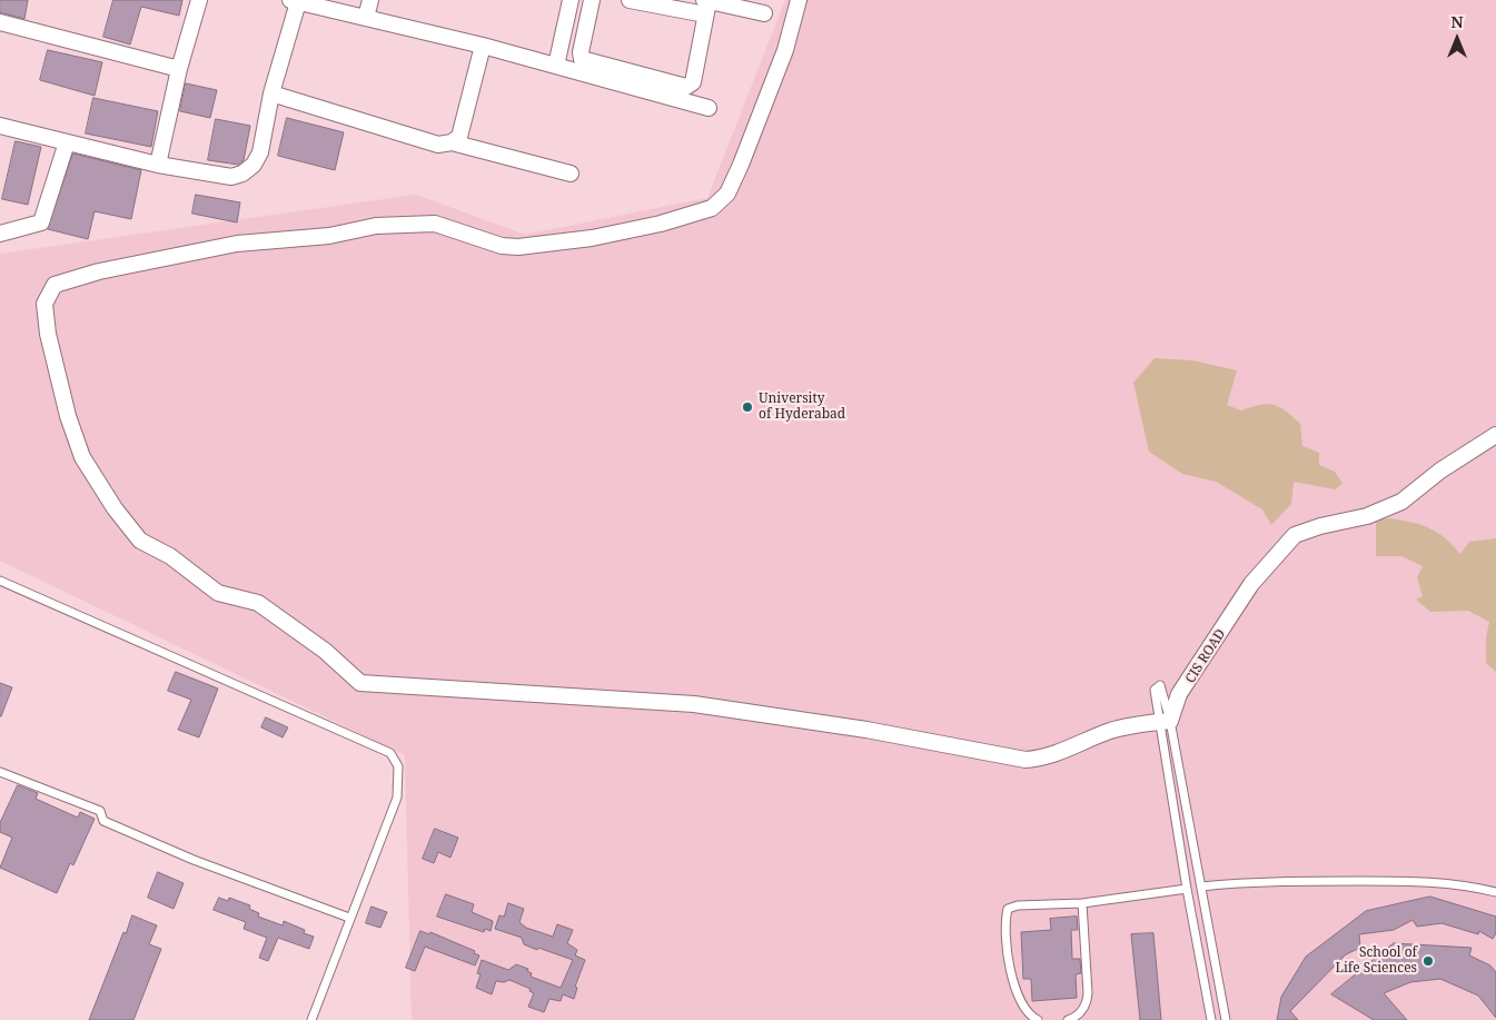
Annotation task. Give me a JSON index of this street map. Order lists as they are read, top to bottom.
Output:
{
  "streets": {
    "street": ["CIS ROAD"]
  },
  "places": ["University of Hyderabad", "School of Life Sciences"],
  "north": "top"
}
